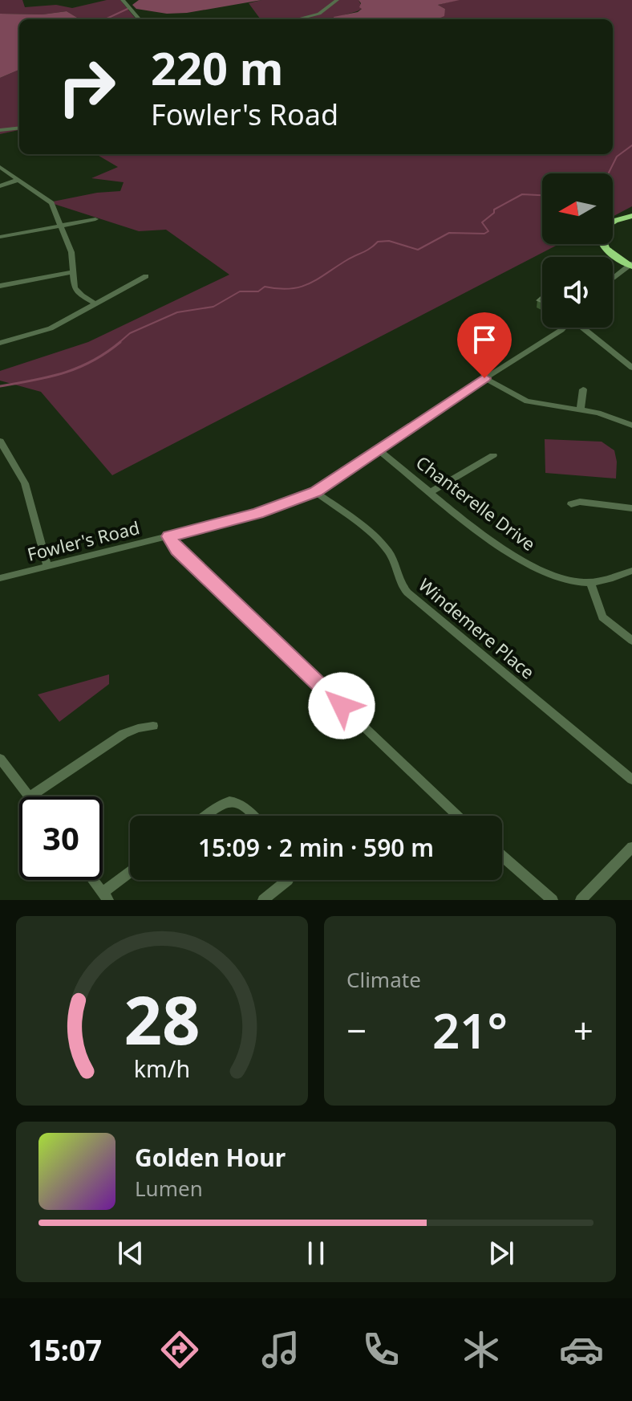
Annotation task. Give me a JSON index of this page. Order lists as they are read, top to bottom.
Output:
{
  "streets": {
    "street": ["Chanterelle Drive", "Fowler's Road", "Windemere Place"]
  },
  "crossings": [
    ["Chanterelle Drive", "Fowler's Road"],
    ["Fowler's Road", "Windemere Place"]
  ],
  "north": "left",
  "page": {
    "turn": ["220 m", "Fowler's Road"],
    "limit": "30",
    "trip": "15:09 · 2 min · 590 m",
    "tile": "Climate",
    "heat": ["−", "21°", "+"],
    "song": ["Golden Hour", "Lumen"],
    "tabs": "15:07",
    "gauge": ["28", "km/h"]
  }
}
